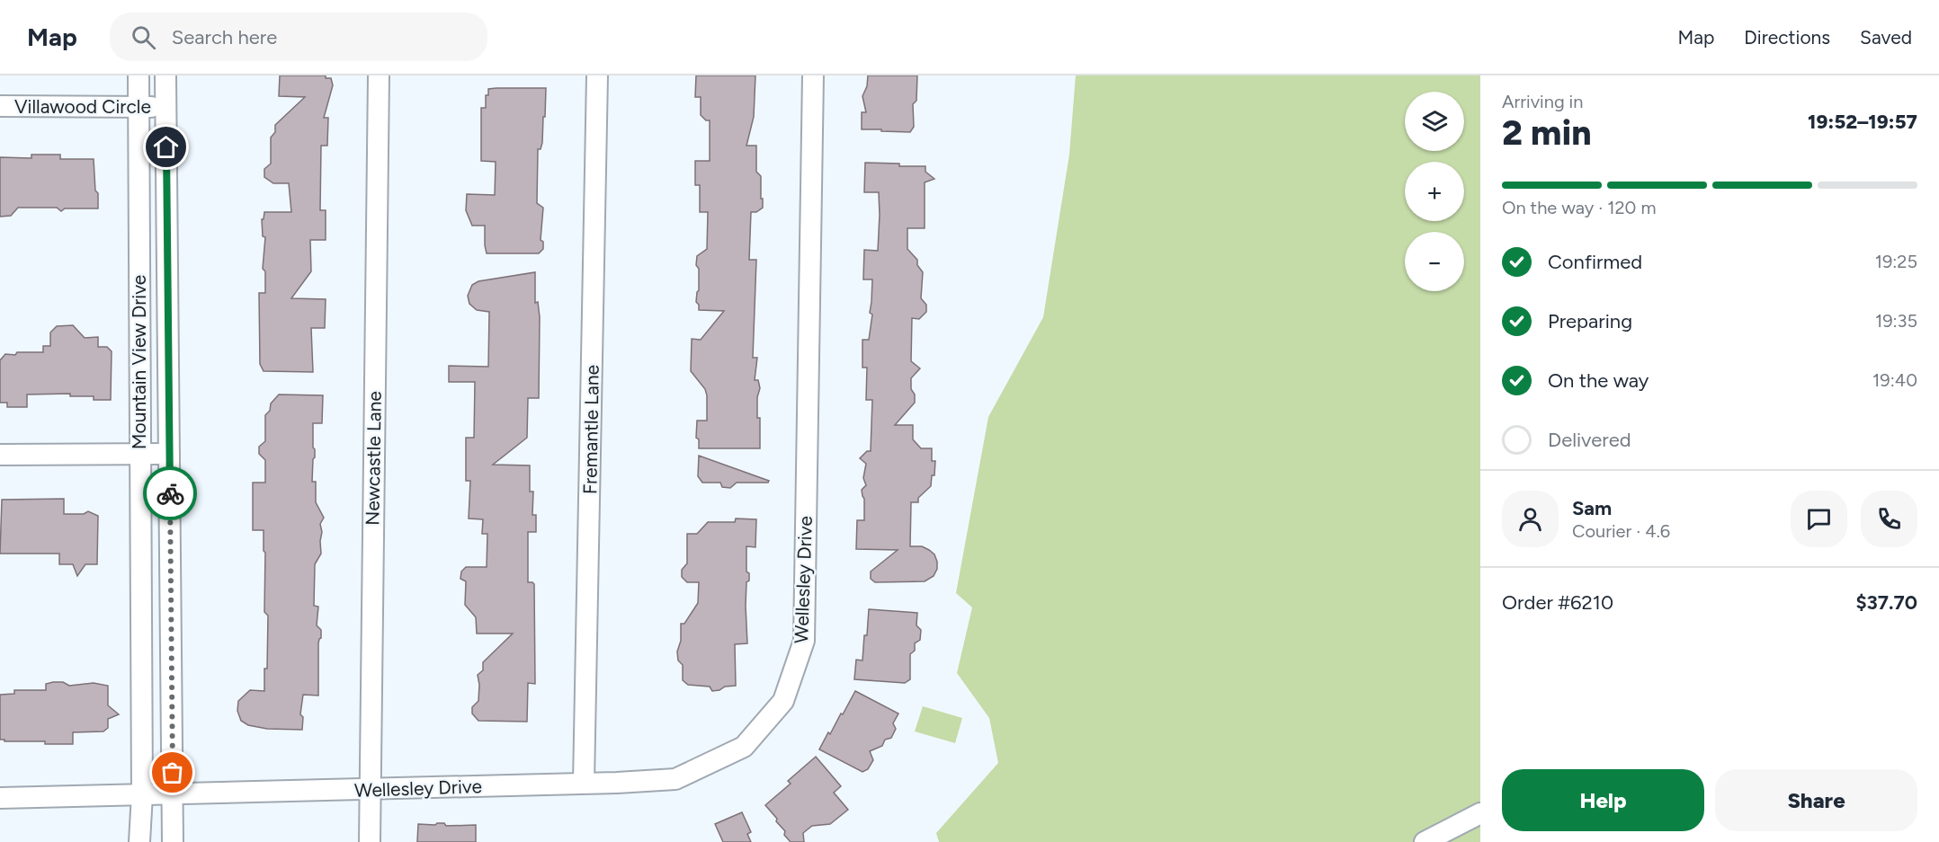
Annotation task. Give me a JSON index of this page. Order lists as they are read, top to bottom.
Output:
{
  "streets": {
    "street": [
      "Villawood Circle",
      "Mountain View Drive",
      "Fremantle Lane",
      "Newcastle Lane",
      "Wellesley Drive"
    ]
  },
  "crossings": [
    ["Villawood Circle", "Mountain View Drive"],
    ["Mountain View Drive", "Wellesley Drive"],
    ["Fremantle Lane", "Wellesley Drive"],
    ["Newcastle Lane", "Wellesley Drive"]
  ],
  "page": {
    "header": "Map",
    "search": "Search here",
    "nav": ["Map", "Directions", "Saved"],
    "heading": ["2 min", "Arriving in", "19:52–19:57"],
    "panel": [
      "Sam",
      "Courier · 4.6",
      "Order #6210",
      "$37.70"
    ],
    "map_buttons": ["+", "−"],
    "bar": "On the way · 120 m",
    "list": [
      ["Confirmed", "19:25"],
      ["Preparing", "19:35"],
      ["On the way", "19:40"],
      "Delivered"
    ],
    "buttons": ["Help", "Share"]
  }
}
